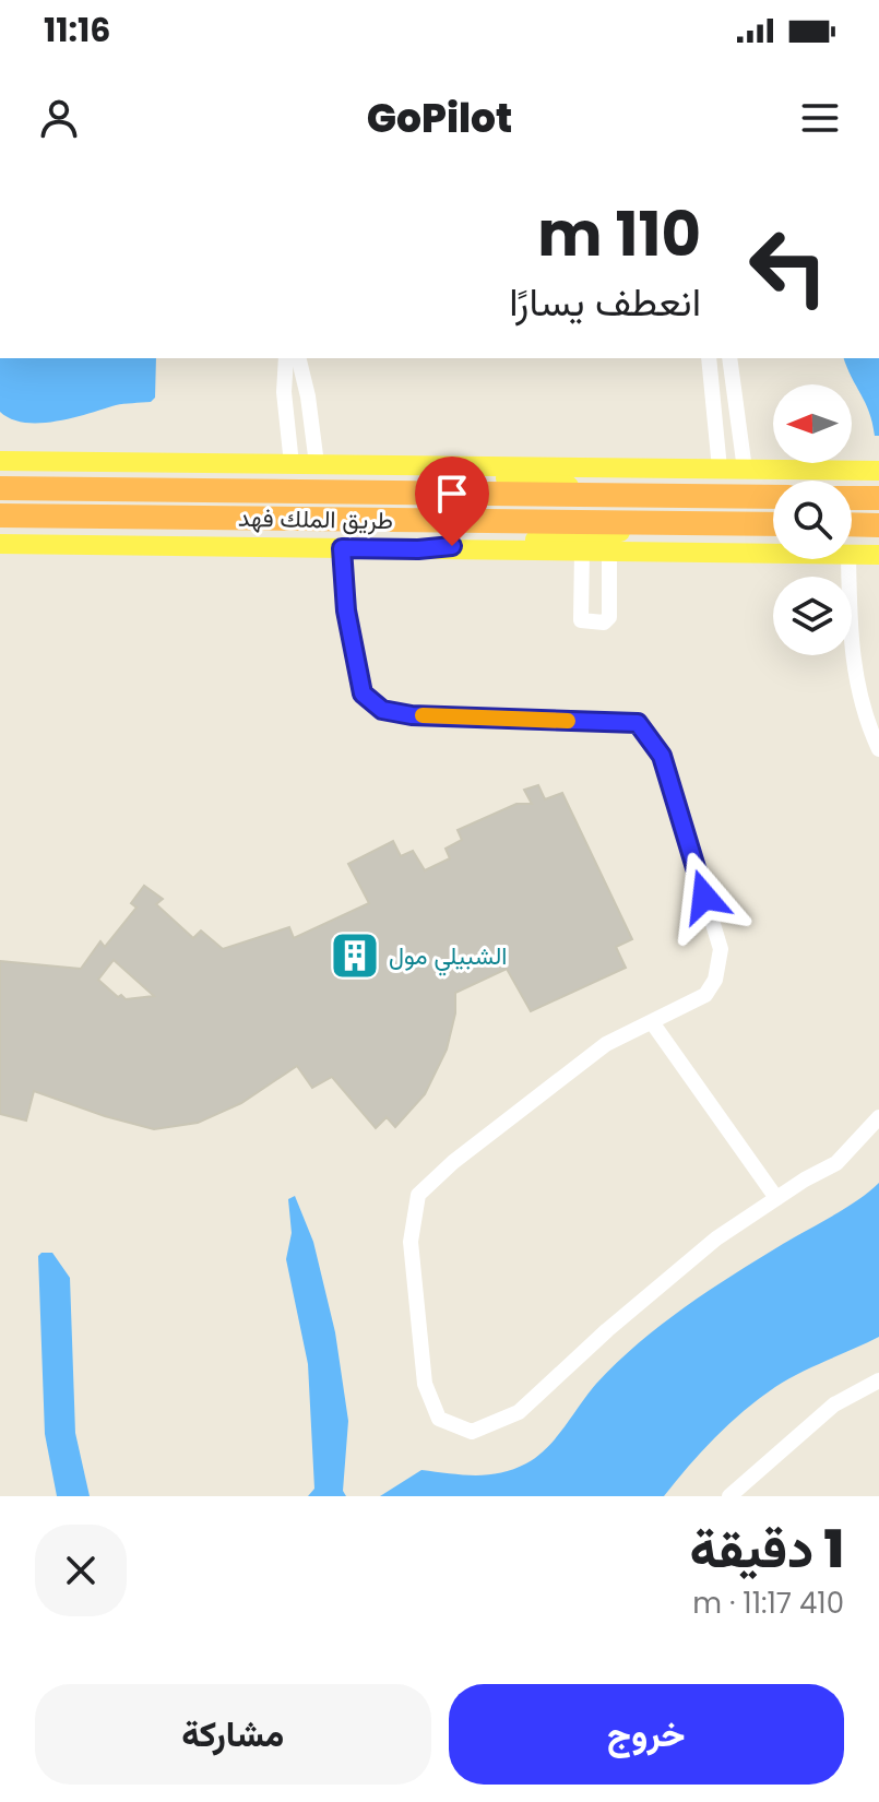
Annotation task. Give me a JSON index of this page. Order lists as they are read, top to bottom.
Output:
{
  "streets": {
    "highway": ["طريق الملك فهد"]
  },
  "places": {
    "building": ["الشبيلي مول"]
  },
  "north": "left",
  "page": {
    "status": "11:16",
    "header": "GoPilot",
    "turn": ["110 m", "انعطف يسارًا"],
    "heading": ["1 دقيقة", "410 m · 11:17"],
    "buttons": ["خروج", "مشاركة"]
  }
}
